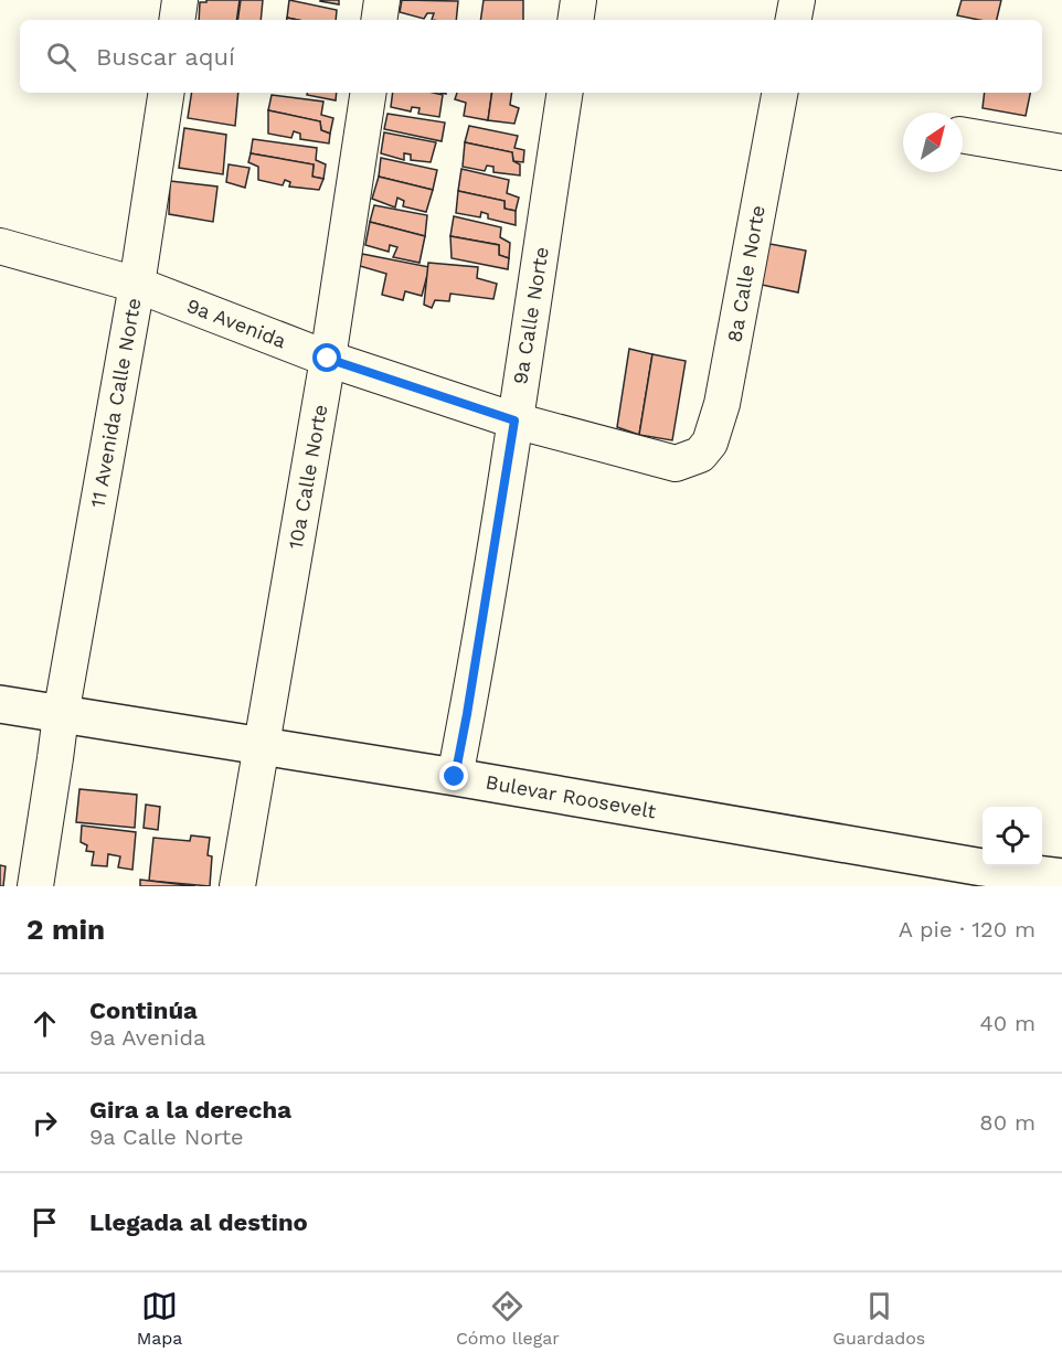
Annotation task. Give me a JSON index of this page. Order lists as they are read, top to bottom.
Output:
{
  "streets": {
    "main road": ["Bulevar Roosevelt"],
    "street": [
      "8a Calle Norte",
      "9a Calle Norte",
      "9a Avenida",
      "11 Avenida Calle Norte",
      "10a Calle Norte"
    ]
  },
  "crossings": [
    ["8a Calle Norte", "9a Avenida"],
    ["9a Calle Norte", "9a Avenida"],
    ["9a Calle Norte", "Bulevar Roosevelt"],
    ["9a Avenida", "11 Avenida Calle Norte"],
    ["9a Avenida", "10a Calle Norte"],
    ["11 Avenida Calle Norte", "Bulevar Roosevelt"],
    ["10a Calle Norte", "Bulevar Roosevelt"]
  ],
  "north": "top right",
  "page": {
    "search": "Buscar aquí",
    "heading": ["2 min", "A pie · 120 m"],
    "list": [
      ["Continúa", "9a Avenida", "40 m"],
      ["Gira a la derecha", "9a Calle Norte", "80 m"],
      "Llegada al destino"
    ],
    "nav": ["Mapa", "Cómo llegar", "Guardados"]
  }
}
